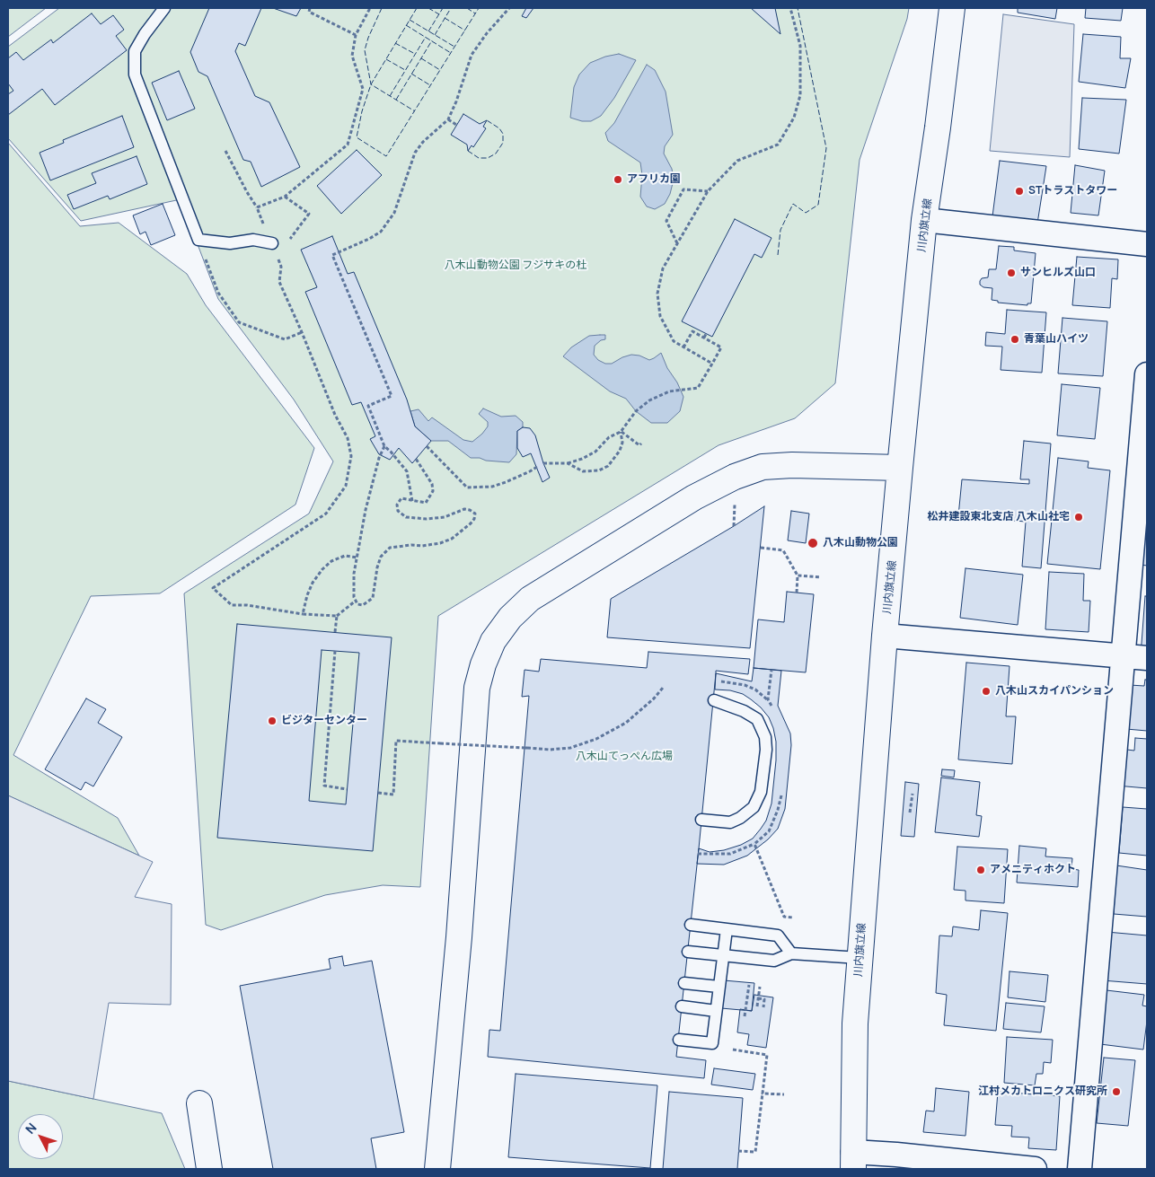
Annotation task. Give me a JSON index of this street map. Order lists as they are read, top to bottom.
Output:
{
  "streets": {
    "street": ["川内旗立線"]
  },
  "parks": ["八木山動物公園 フジサキの杜", "八木山てっぺん広場"],
  "places": [
    "アフリカ園",
    "STトラストタワー",
    "サンヒルズ山口",
    "青葉山ハイツ",
    "松井建設東北支店 八木山社宅",
    "八木山動物公園",
    "八木山スカイパンション",
    "ビジターセンター",
    "アメニティホクト",
    "江村メカトロニクス研究所"
  ],
  "north": "top left"
}
